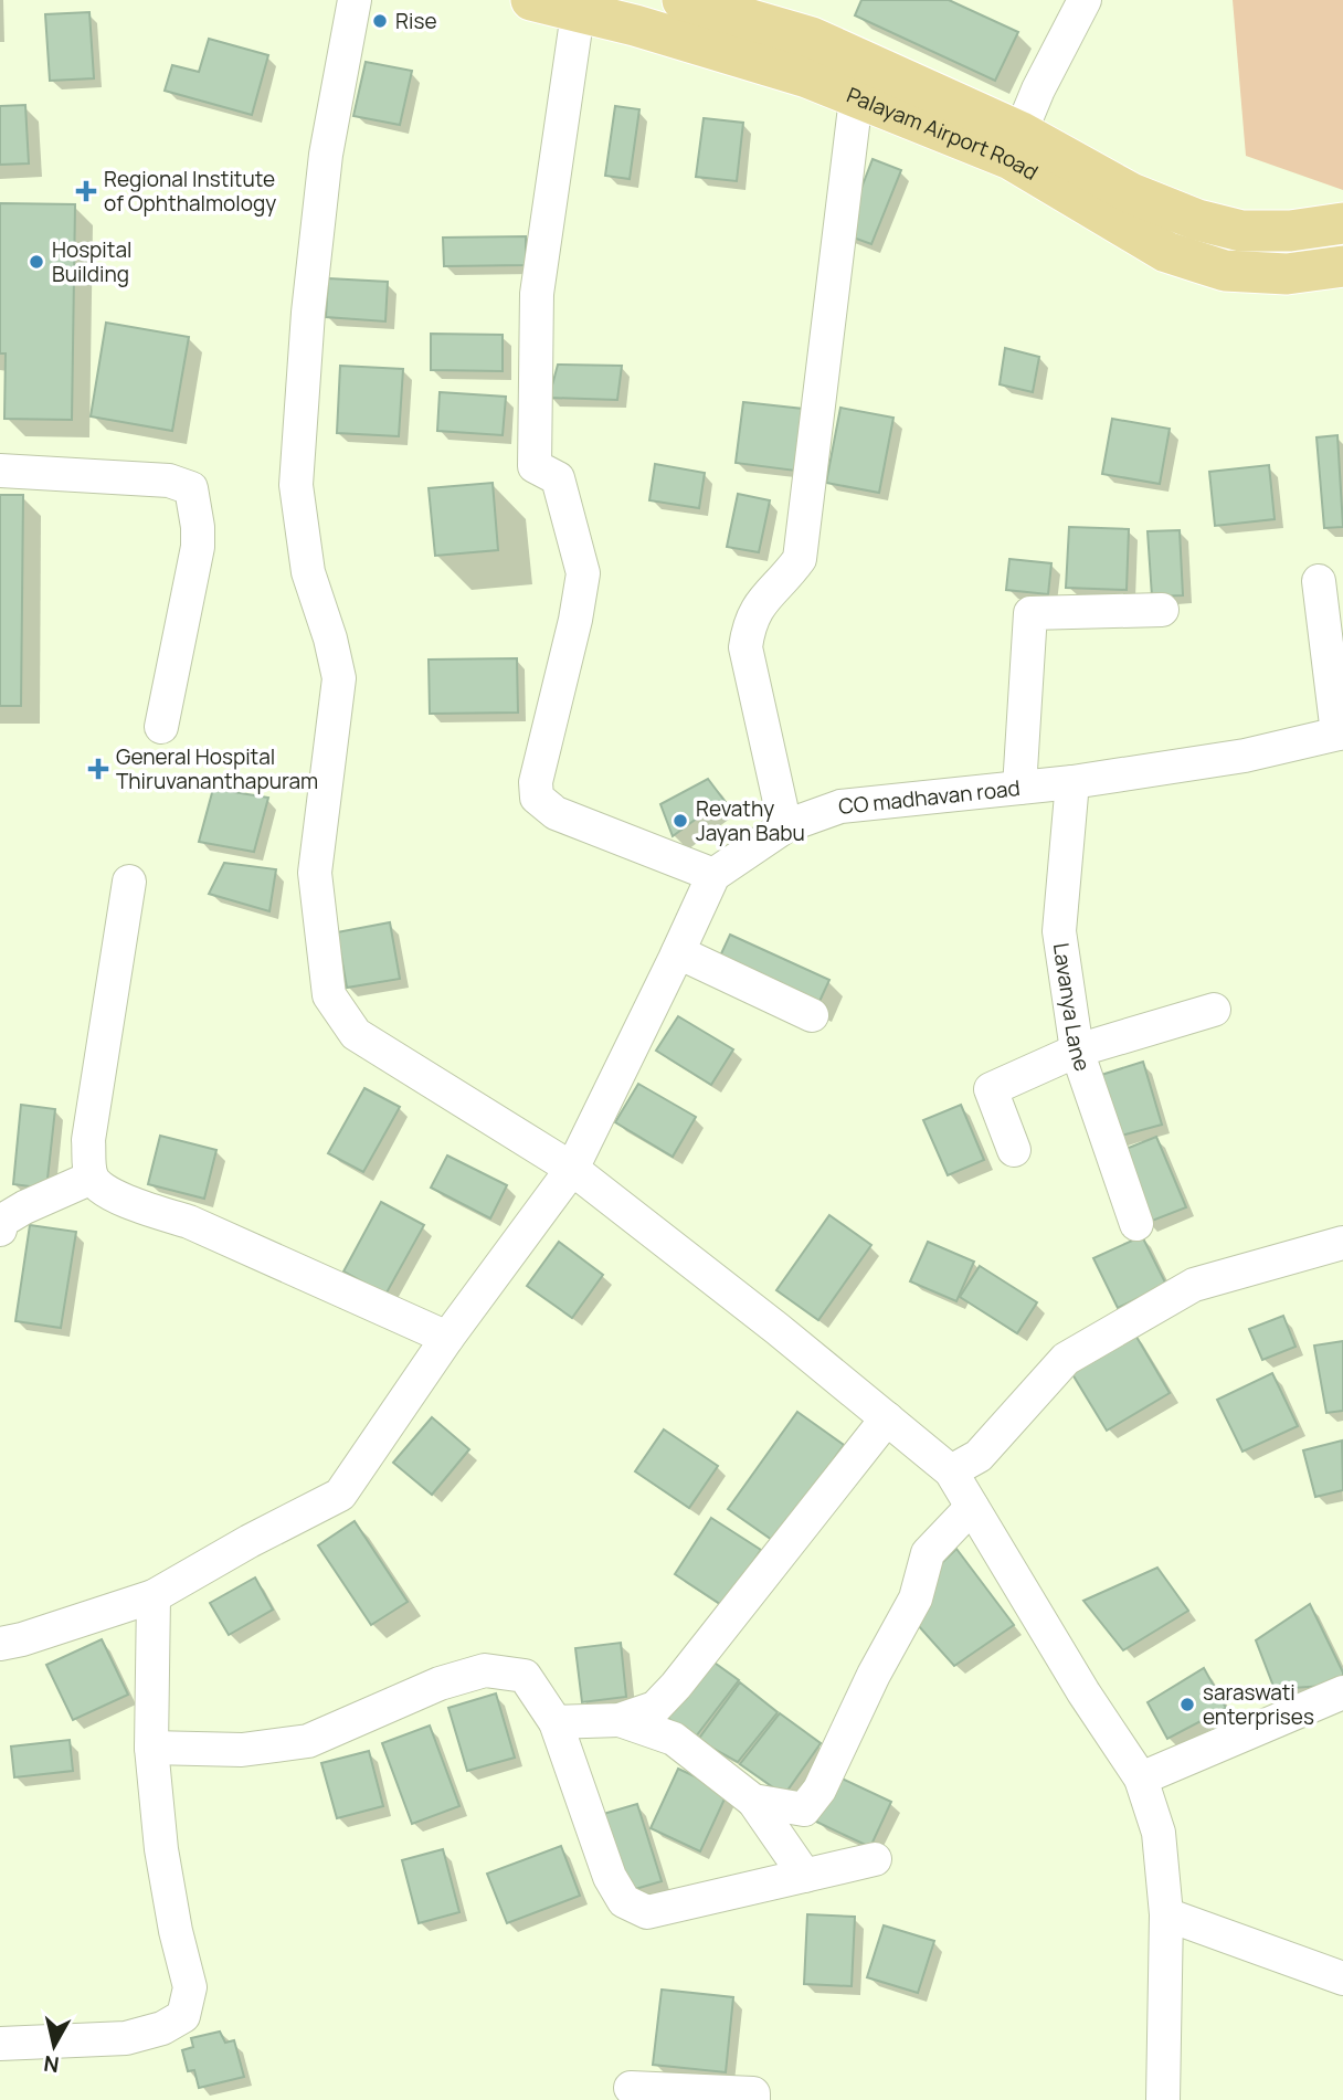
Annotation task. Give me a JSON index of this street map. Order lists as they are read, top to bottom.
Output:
{
  "streets": {
    "main road": ["Palayam Airport Road"],
    "street": ["CO madhavan road", "Lavanya Lane"]
  },
  "crossings": [
    ["CO madhavan road", "Lavanya Lane"]
  ],
  "places": {
    "other": [
      "Rise",
      "Hospital Building",
      "Revathy Jayan Babu",
      "saraswati enterprises"
    ],
    "health": ["Regional Institute of Ophthalmology", "General Hospital Thiruvananthapuram"]
  },
  "north": "bottom"
}
